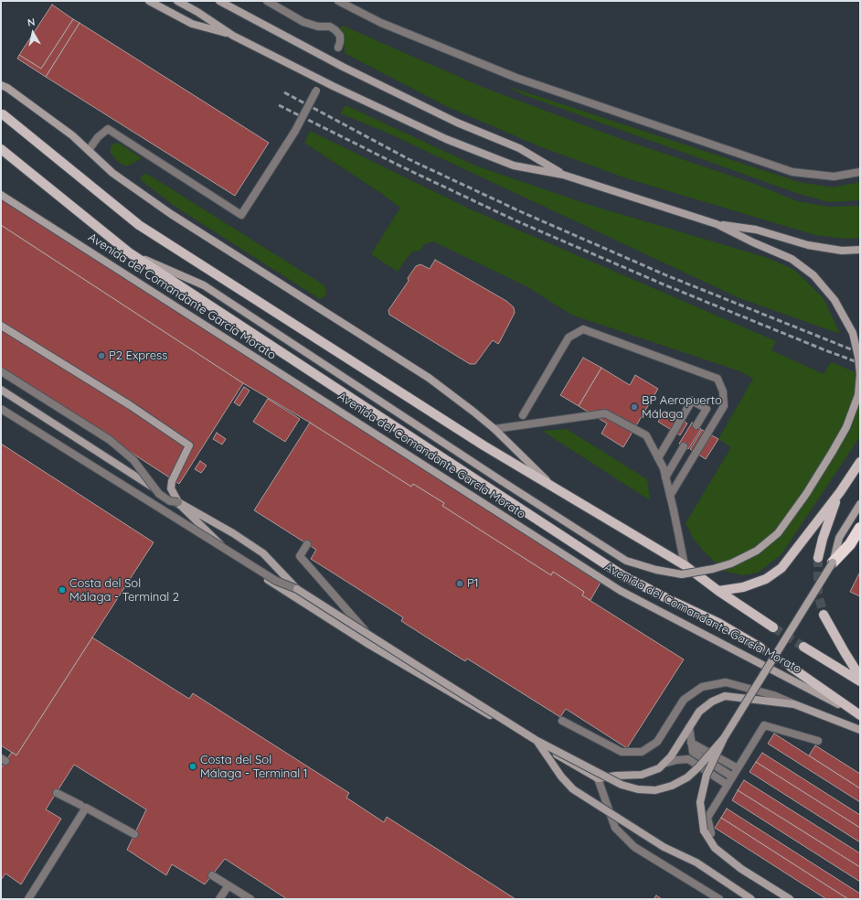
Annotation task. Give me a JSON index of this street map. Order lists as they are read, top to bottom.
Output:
{
  "streets": {
    "main road": ["Avenida del Comandante García Morato"]
  },
  "places": [
    "P2 Express",
    "BP Aeropuerto Málaga",
    "P1",
    "Costa del Sol Málaga - Terminal 2",
    "Costa del Sol Málaga - Terminal 1"
  ],
  "north": "top"
}
